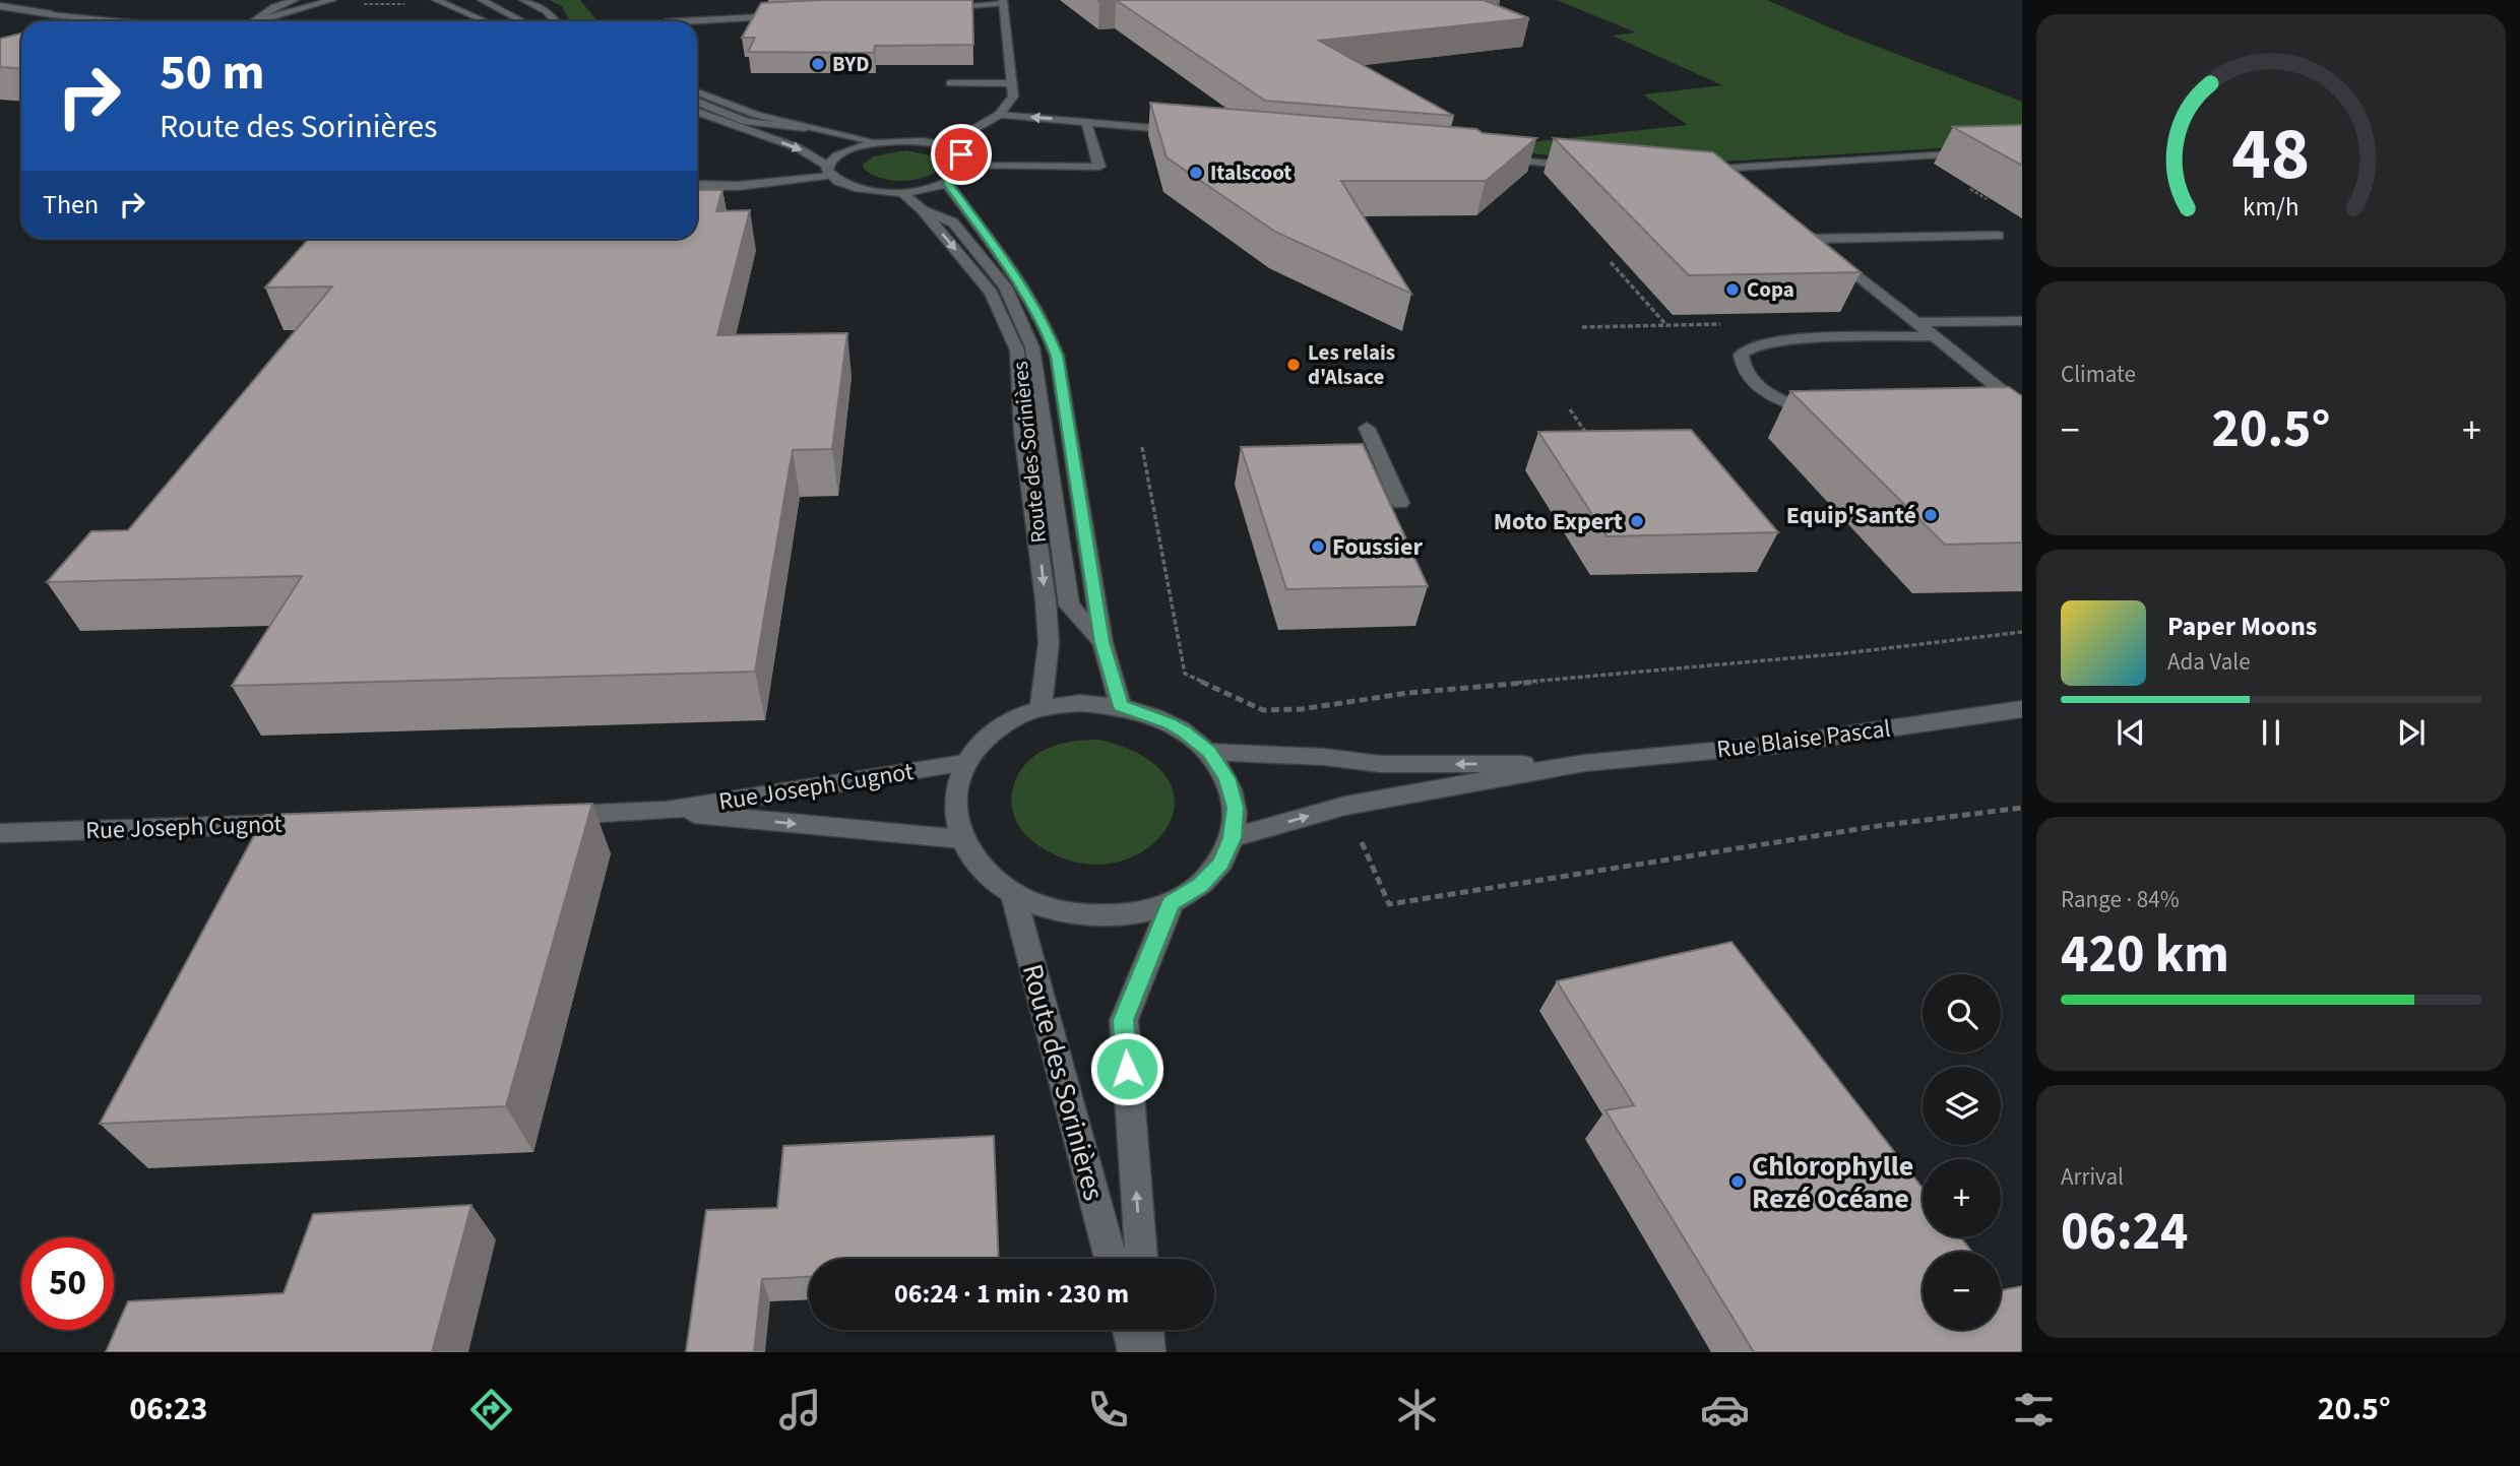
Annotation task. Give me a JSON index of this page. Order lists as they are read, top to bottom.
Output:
{
  "streets": {
    "main road": ["Route des Sorinières", "Rue Blaise Pascal", "Rue Joseph Cugnot"]
  },
  "crossings": [
    ["Route des Sorinières", "Rue Blaise Pascal"],
    ["Route des Sorinières", "Rue Joseph Cugnot"],
    ["Rue Blaise Pascal", "Rue Joseph Cugnot"]
  ],
  "places": [
    "BYD",
    "Italscoot",
    "Copa",
    "Les relais d'Alsace",
    "Equip'Santé",
    "Moto Expert",
    "Foussier",
    "Chlorophylle Rezé Océane"
  ],
  "page": {
    "turn": ["50 m", "Route des Sorinières"],
    "then": "Then",
    "tile": [
      "Climate",
      ["Range · 84%", "420 km"],
      ["Arrival", "06:24"]
    ],
    "heat": ["−", "20.5°", "+"],
    "song": ["Paper Moons", "Ada Vale"],
    "map_buttons": ["+", "−"],
    "limit": "50",
    "trip": "06:24 · 1 min · 230 m",
    "tabs": ["06:23", "20.5°"],
    "gauge": ["48", "km/h"]
  }
}
